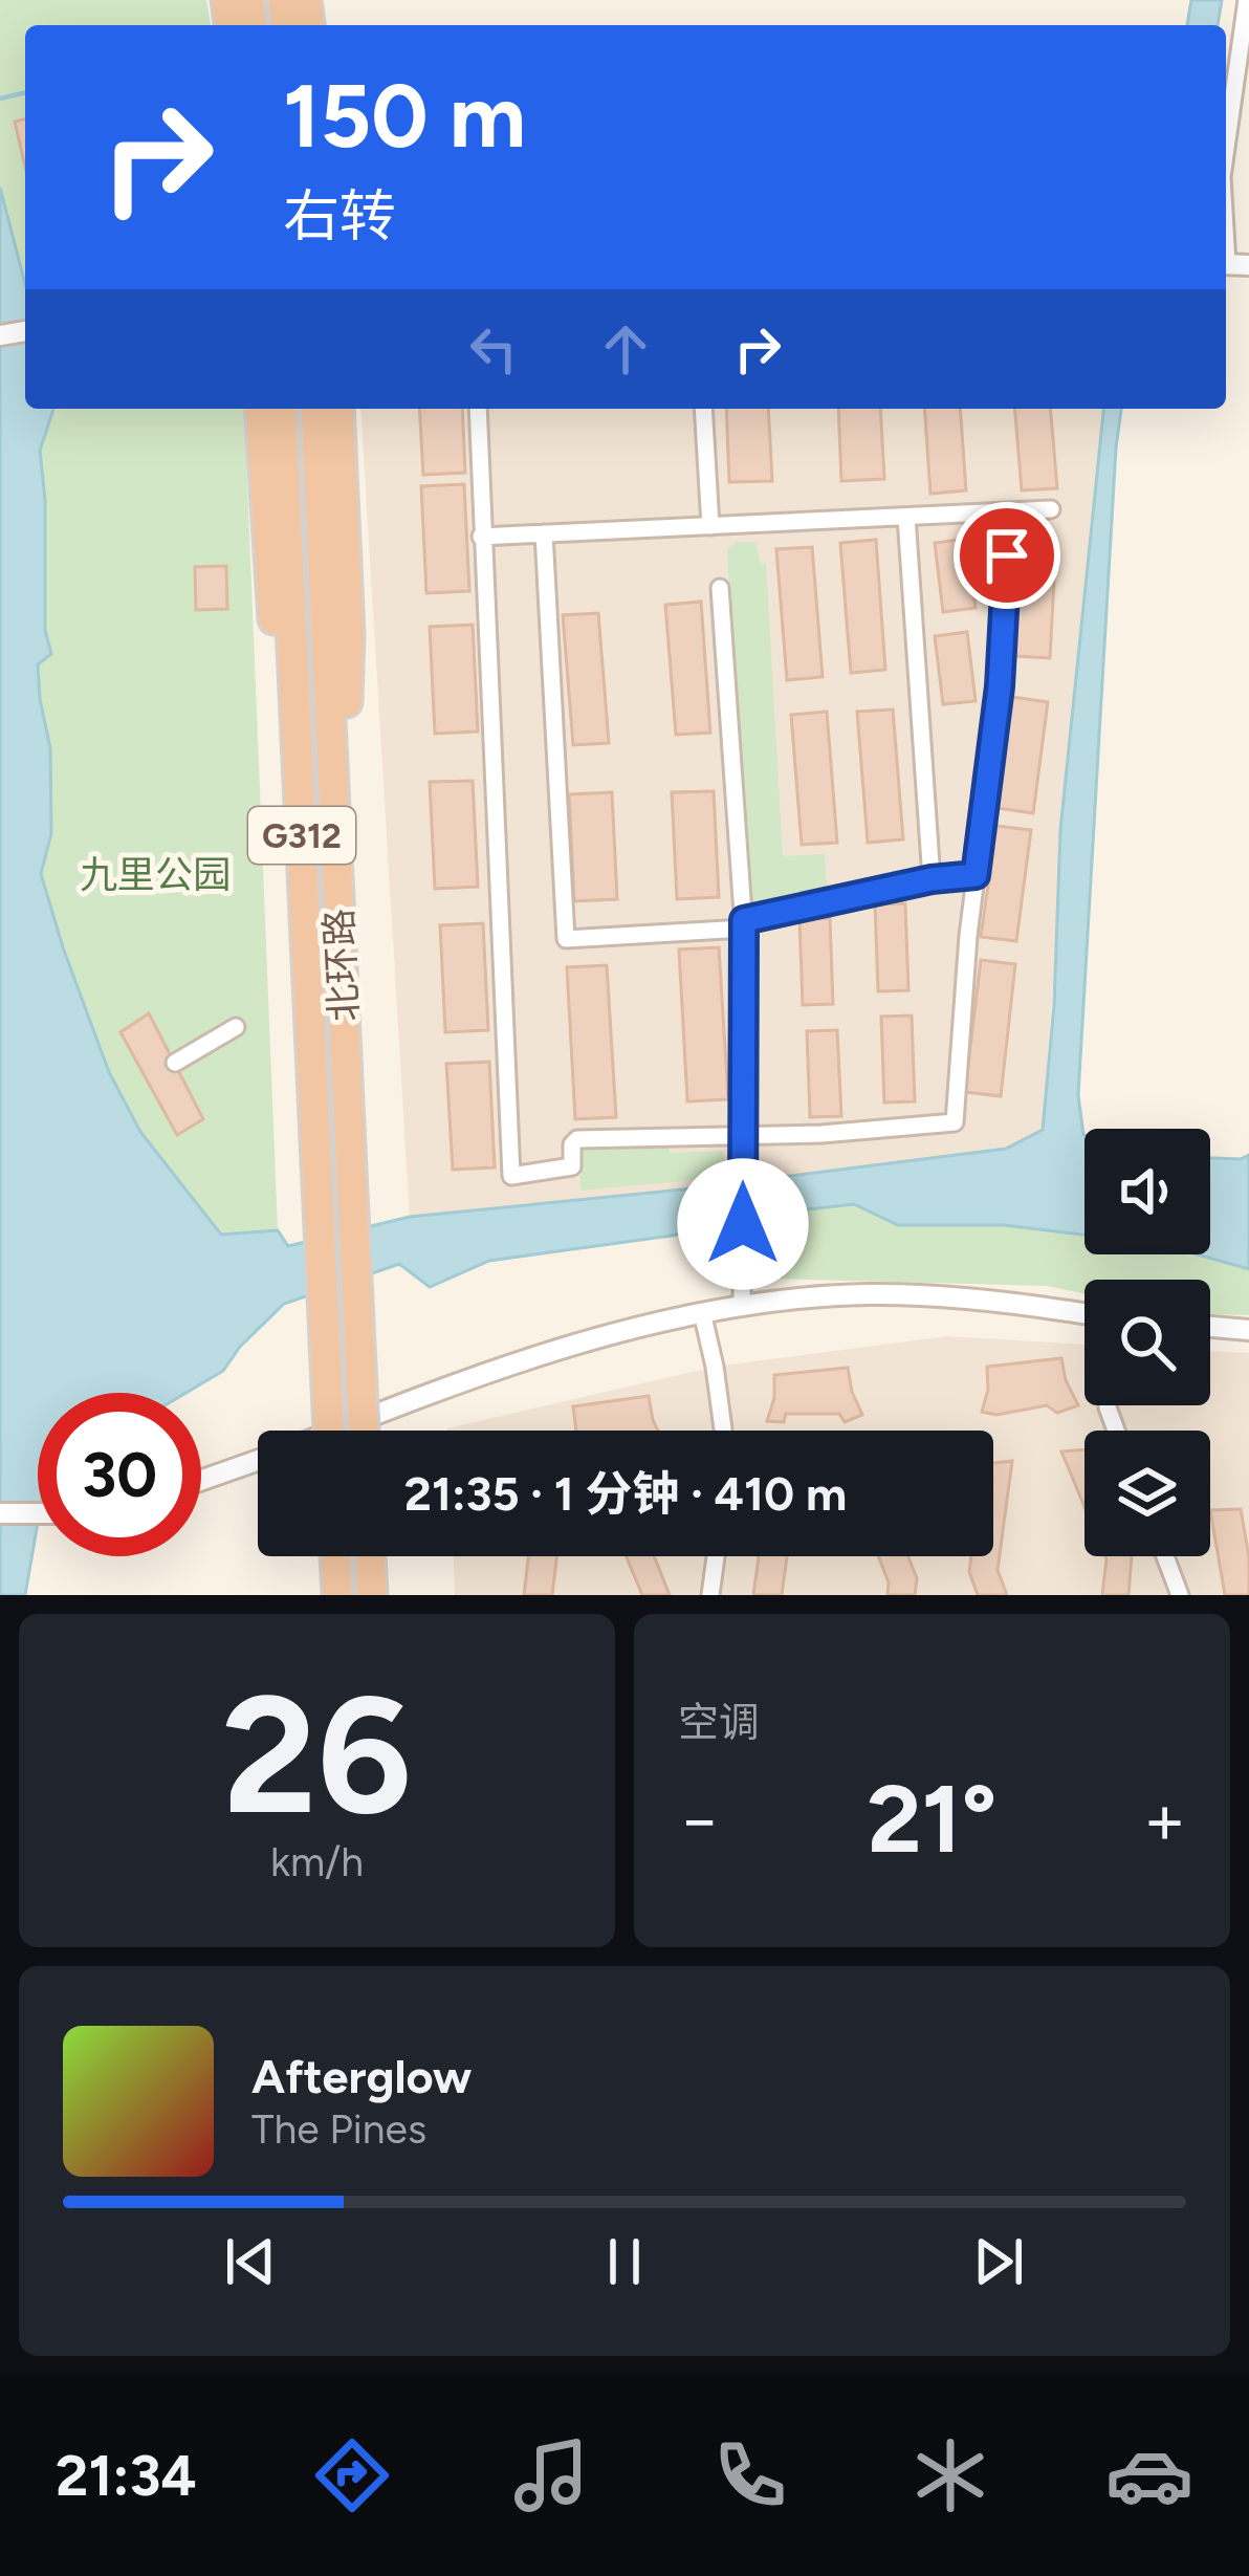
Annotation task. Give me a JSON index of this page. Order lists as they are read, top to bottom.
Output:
{
  "streets": {
    "highway": ["G312", "北环路"]
  },
  "parks": ["九里公园"],
  "page": {
    "turn": ["150 m", "右转"],
    "limit": "30",
    "trip": "21:35 · 1 分钟 · 410 m",
    "tile": [
      ["26", "km/h"],
      "空调"
    ],
    "heat": ["−", "21°", "+"],
    "song": ["Afterglow", "The Pines"],
    "tabs": "21:34"
  }
}
